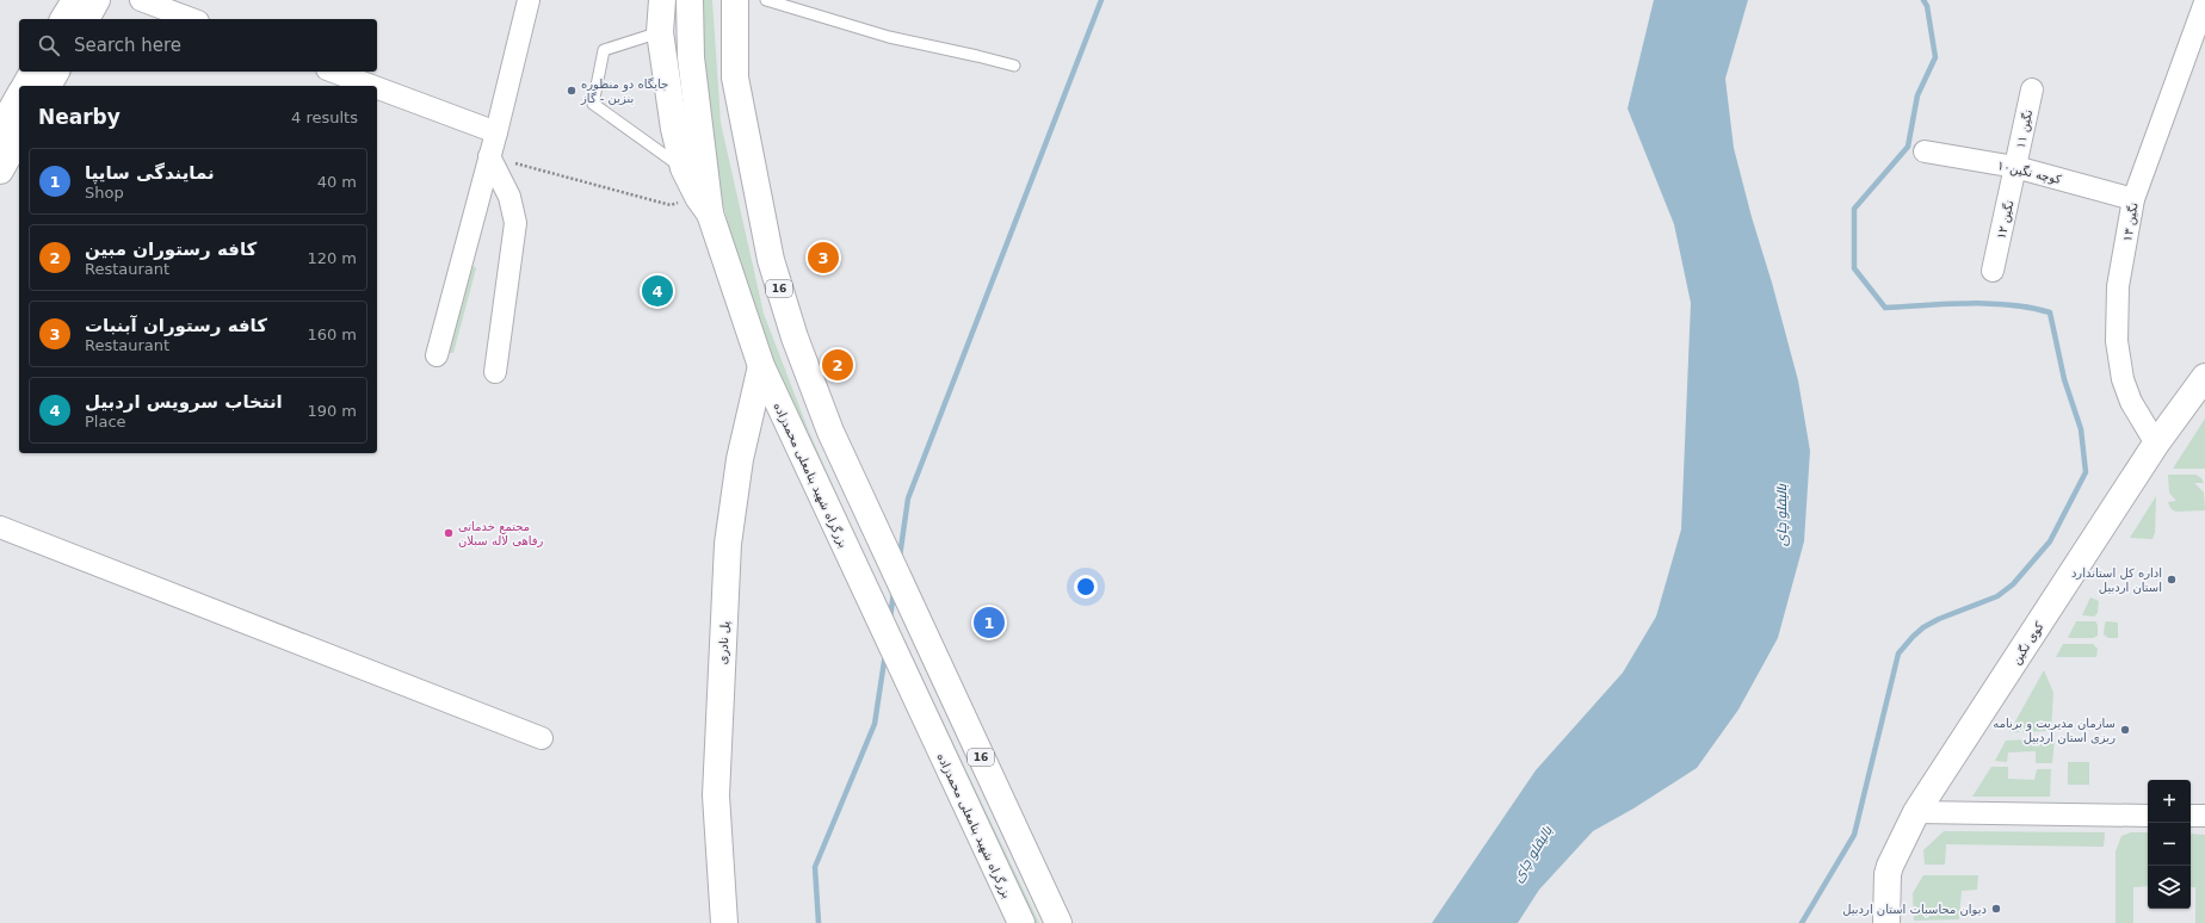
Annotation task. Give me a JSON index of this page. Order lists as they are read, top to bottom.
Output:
{
  "streets": {
    "main road": [
      "16",
      "بزرگراه شهید بنامعلی محمدزاده",
      "پل نادری",
      "کوی نگین"
    ],
    "street": [
      "نگین ۱۱",
      "کوچه نگین۱۰",
      "نگین ۱۲",
      "نگین ۱۳"
    ]
  },
  "crossings": [
    ["نگین ۱۱", "کوچه نگین۱۰"],
    ["نگین ۱۱", "نگین ۱۲"],
    ["کوچه نگین۱۰", "نگین ۱۲"],
    ["کوچه نگین۱۰", "نگین ۱۳"],
    ["نگین ۱۳", "کوی نگین"],
    ["بزرگراه شهید بنامعلی محمدزاده", "پل نادری"]
  ],
  "water": ["بالیقلو چای"],
  "places": [
    "جایگاه دو منظوره بنزین - گاز",
    "مجتمع خدماتی رفاهی لاله سبلان",
    "اداره کل استاندارد استان اردبیل",
    "سازمان مدیریت و برنامه ریزی استان اردبیل",
    "دیوان محاسبات استان اردبیل"
  ],
  "page": {
    "search": "Search here",
    "heading": ["Nearby", "4 results"],
    "list": [
      {
        "mark": "1",
        "name": "نمایندگی سایپا",
        "note": "Shop",
        "value": "40 m"
      },
      {
        "mark": "2",
        "name": "کافه رستوران مبین",
        "note": "Restaurant",
        "value": "120 m"
      },
      {
        "mark": "3",
        "name": "کافه رستوران آبنبات",
        "note": "Restaurant",
        "value": "160 m"
      },
      {
        "mark": "4",
        "name": "انتخاب سرویس اردبیل",
        "note": "Place",
        "value": "190 m"
      }
    ],
    "pins": [
      "3",
      "4",
      "2",
      "1"
    ],
    "map_buttons": ["+", "−"]
  }
}
